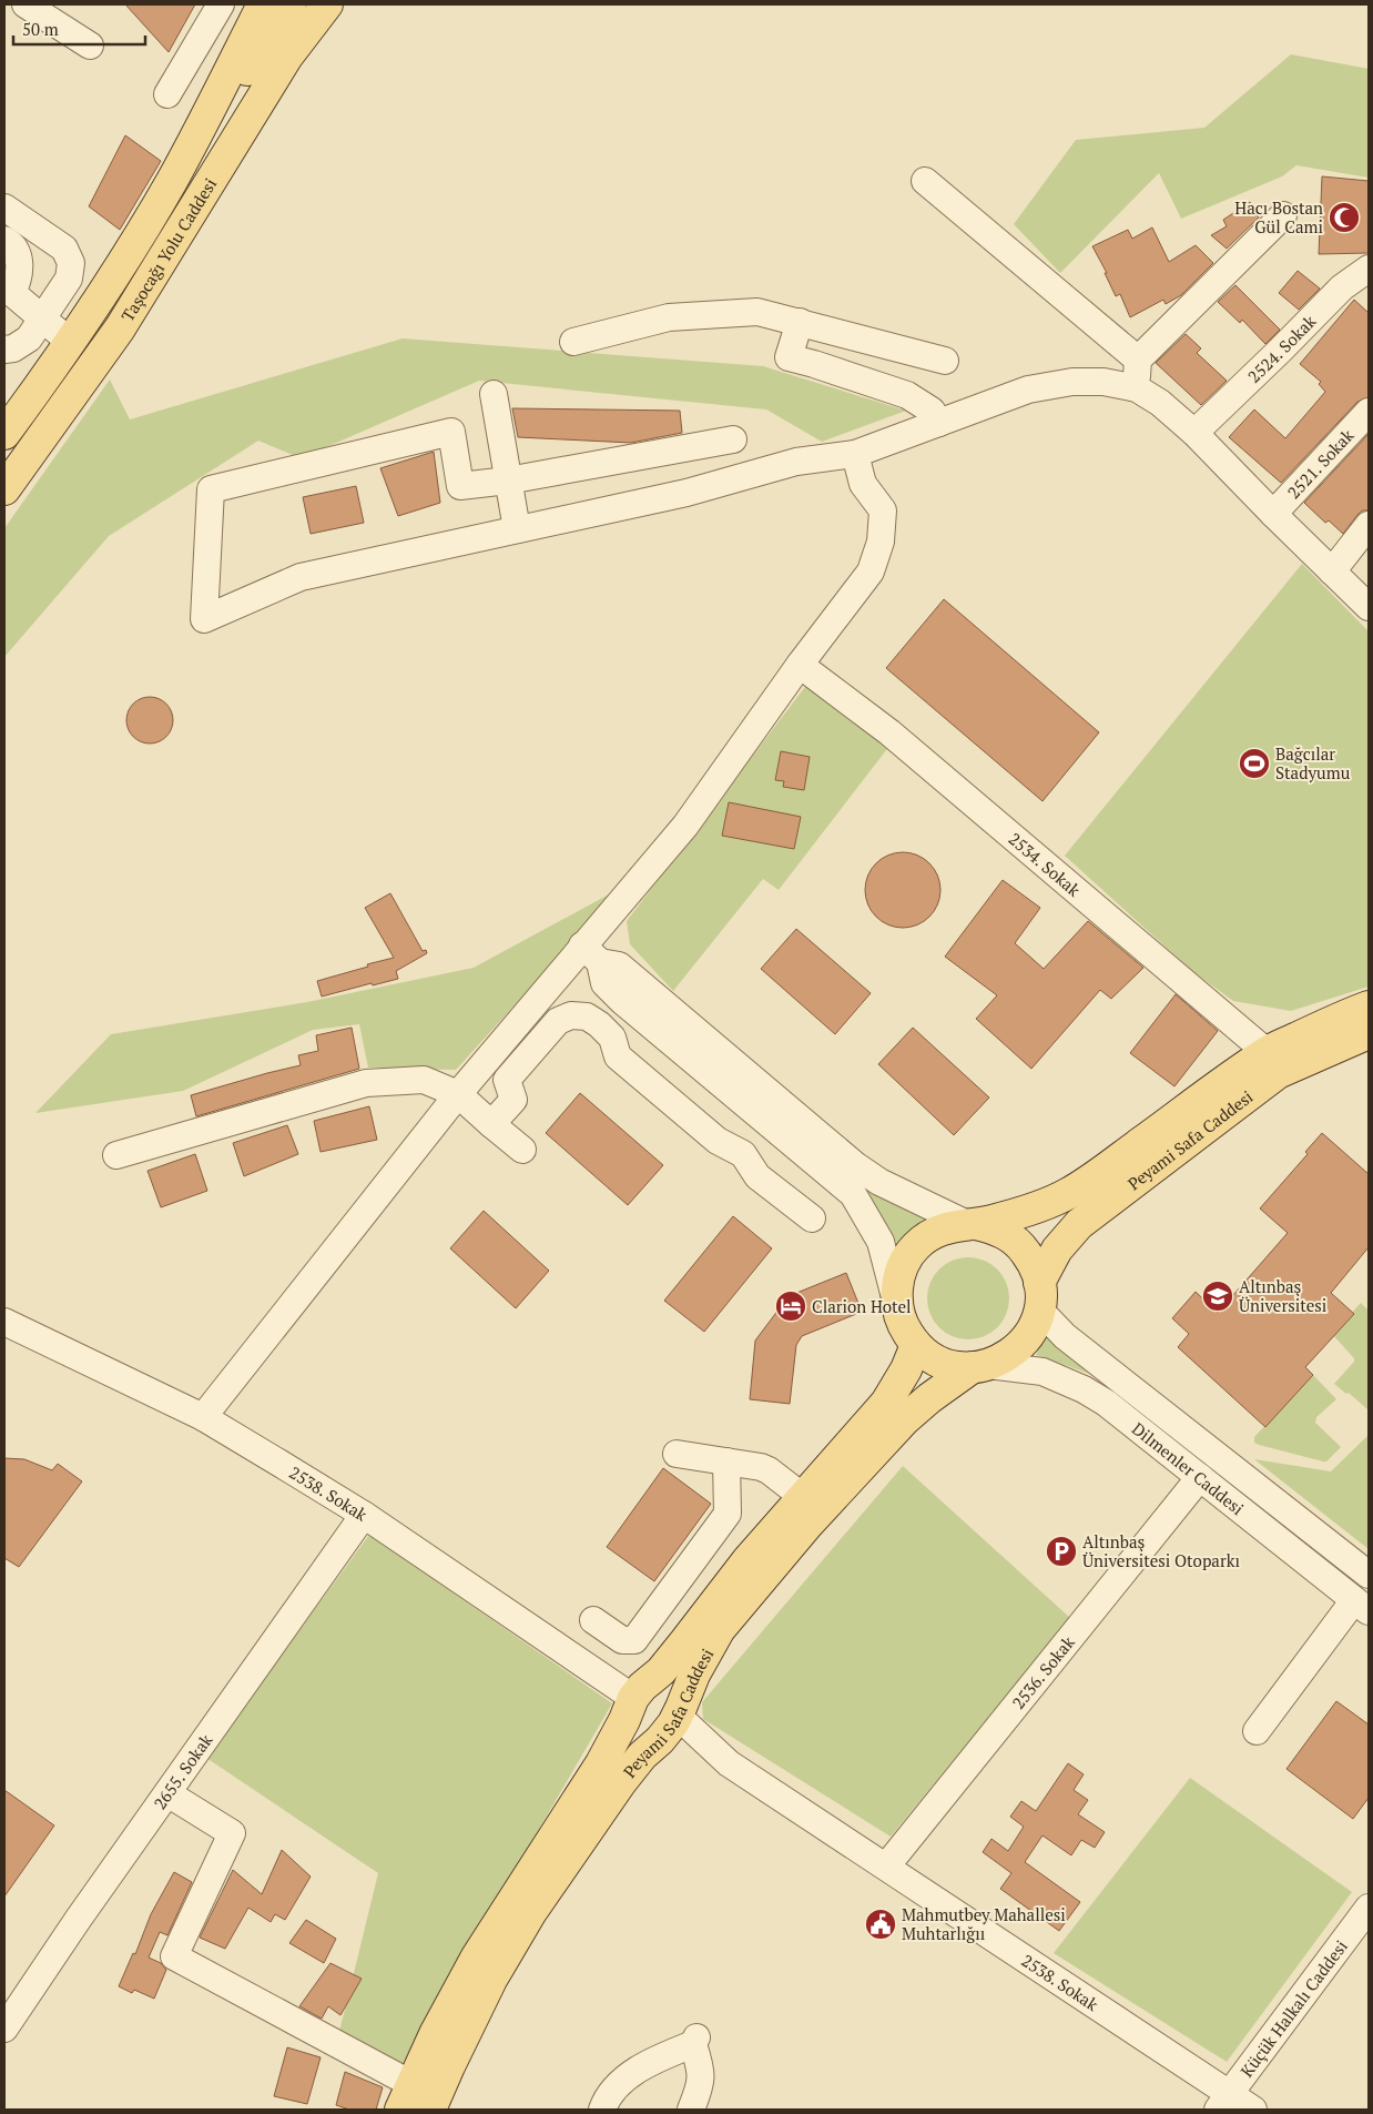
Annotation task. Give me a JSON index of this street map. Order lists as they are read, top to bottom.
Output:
{
  "streets": {
    "main road": ["Taşocağı Yolu Caddesi", "Peyami Safa Caddesi"],
    "street": [
      "2524. Sokak",
      "2521. Sokak",
      "2534. Sokak",
      "Dilmenler Caddesi",
      "2538. Sokak",
      "2536. Sokak",
      "2655. Sokak",
      "Küçük Halkalı Caddesi"
    ]
  },
  "crossings": [
    ["2534. Sokak", "Peyami Safa Caddesi"],
    ["Peyami Safa Caddesi", "Dilmenler Caddesi"],
    ["Peyami Safa Caddesi", "2538. Sokak"],
    ["Dilmenler Caddesi", "2536. Sokak"],
    ["2538. Sokak", "2536. Sokak"],
    ["2538. Sokak", "2655. Sokak"],
    ["2538. Sokak", "Küçük Halkalı Caddesi"]
  ],
  "places": {
    "mosque": ["Hacı Bostan Gül Cami"],
    "sports": ["Bağcılar Stadyumu"],
    "school or university": ["Altınbaş Üniversitesi"],
    "hotel": ["Clarion Hotel"],
    "parking": ["Altınbaş Üniversitesi Otoparkı"],
    "public building": ["Mahmutbey Mahallesi Muhtarlığıı"]
  },
  "scale_bar": "50 m"
}
